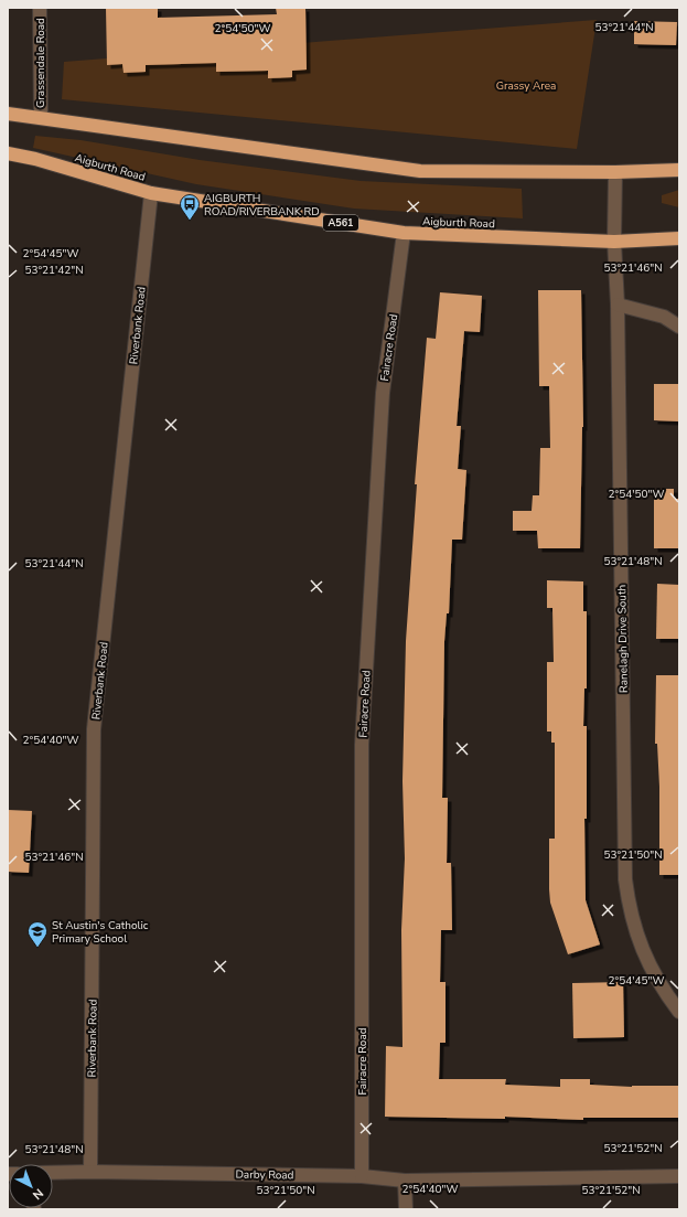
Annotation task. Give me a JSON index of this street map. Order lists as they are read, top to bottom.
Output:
{
  "streets": {
    "highway": ["Aigburth Road", "A561"],
    "street": [
      "Grassendale Road",
      "Riverbank Road",
      "Fairacre Road",
      "Ranelagh Drive South",
      "Darby Road"
    ]
  },
  "crossings": [
    ["Aigburth Road", "Riverbank Road"],
    ["Aigburth Road", "Fairacre Road"],
    ["Aigburth Road", "Ranelagh Drive South"],
    ["Riverbank Road", "Darby Road"],
    ["Fairacre Road", "Darby Road"]
  ],
  "parks": ["Grassy Area"],
  "places": {
    "bus stop": ["AIGBURTH ROAD/RIVERBANK RD"],
    "school or university": ["St Austin's Catholic Primary School"]
  },
  "north": "bottom right",
  "coordinates": [
    "53°21'44\"N",
    "2°54'50\"W",
    "2°54'45\"W",
    "53°21'46\"N",
    "53°21'42\"N",
    "53°21'48\"N",
    "2°54'40\"W",
    "53°21'50\"N",
    "53°21'52\"N"
  ]
}
